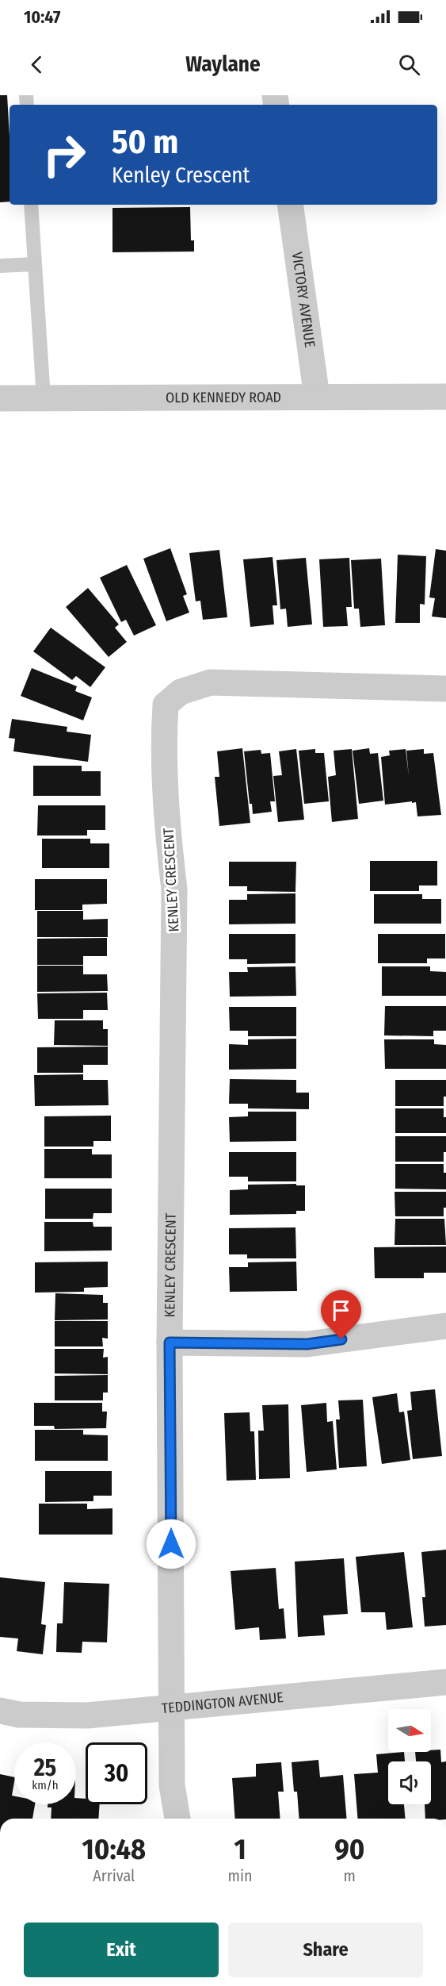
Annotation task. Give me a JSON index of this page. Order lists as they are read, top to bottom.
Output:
{
  "streets": {
    "street": [
      "VICTORY AVENUE",
      "OLD KENNEDY ROAD",
      "KENLEY CRESCENT",
      "TEDDINGTON AVENUE"
    ]
  },
  "crossings": [
    ["VICTORY AVENUE", "OLD KENNEDY ROAD"],
    ["KENLEY CRESCENT", "TEDDINGTON AVENUE"]
  ],
  "north": "right",
  "page": {
    "status": "10:47",
    "header": "Waylane",
    "turn": ["50 m", "Kenley Crescent"],
    "speed": "25 km/h",
    "limit": "30",
    "eta": [
      "10:48",
      "Arrival",
      "1",
      "min",
      "90",
      "m"
    ],
    "buttons": ["Exit", "Share"]
  }
}
